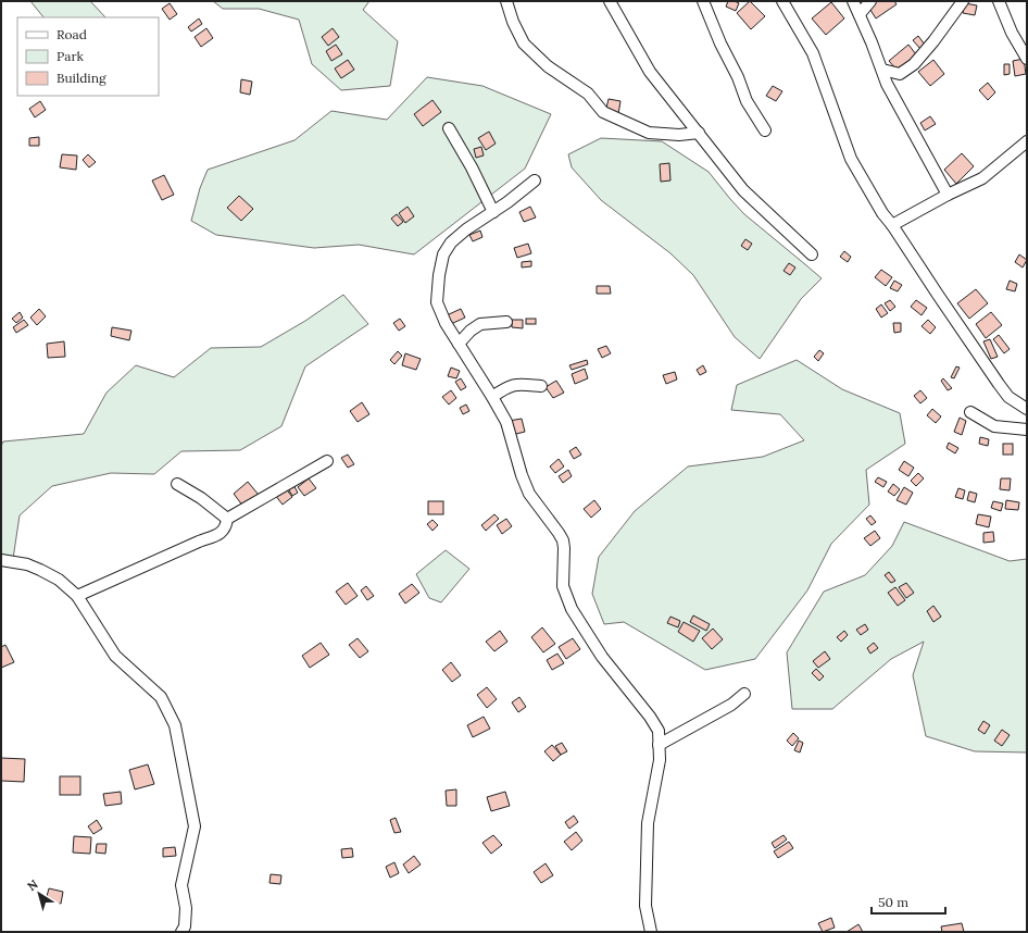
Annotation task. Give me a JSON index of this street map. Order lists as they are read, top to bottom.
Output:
{
  "legend": ["Road", "Park", "Building"],
  "scale_bar": "50 m",
  "north": "top left"
}
